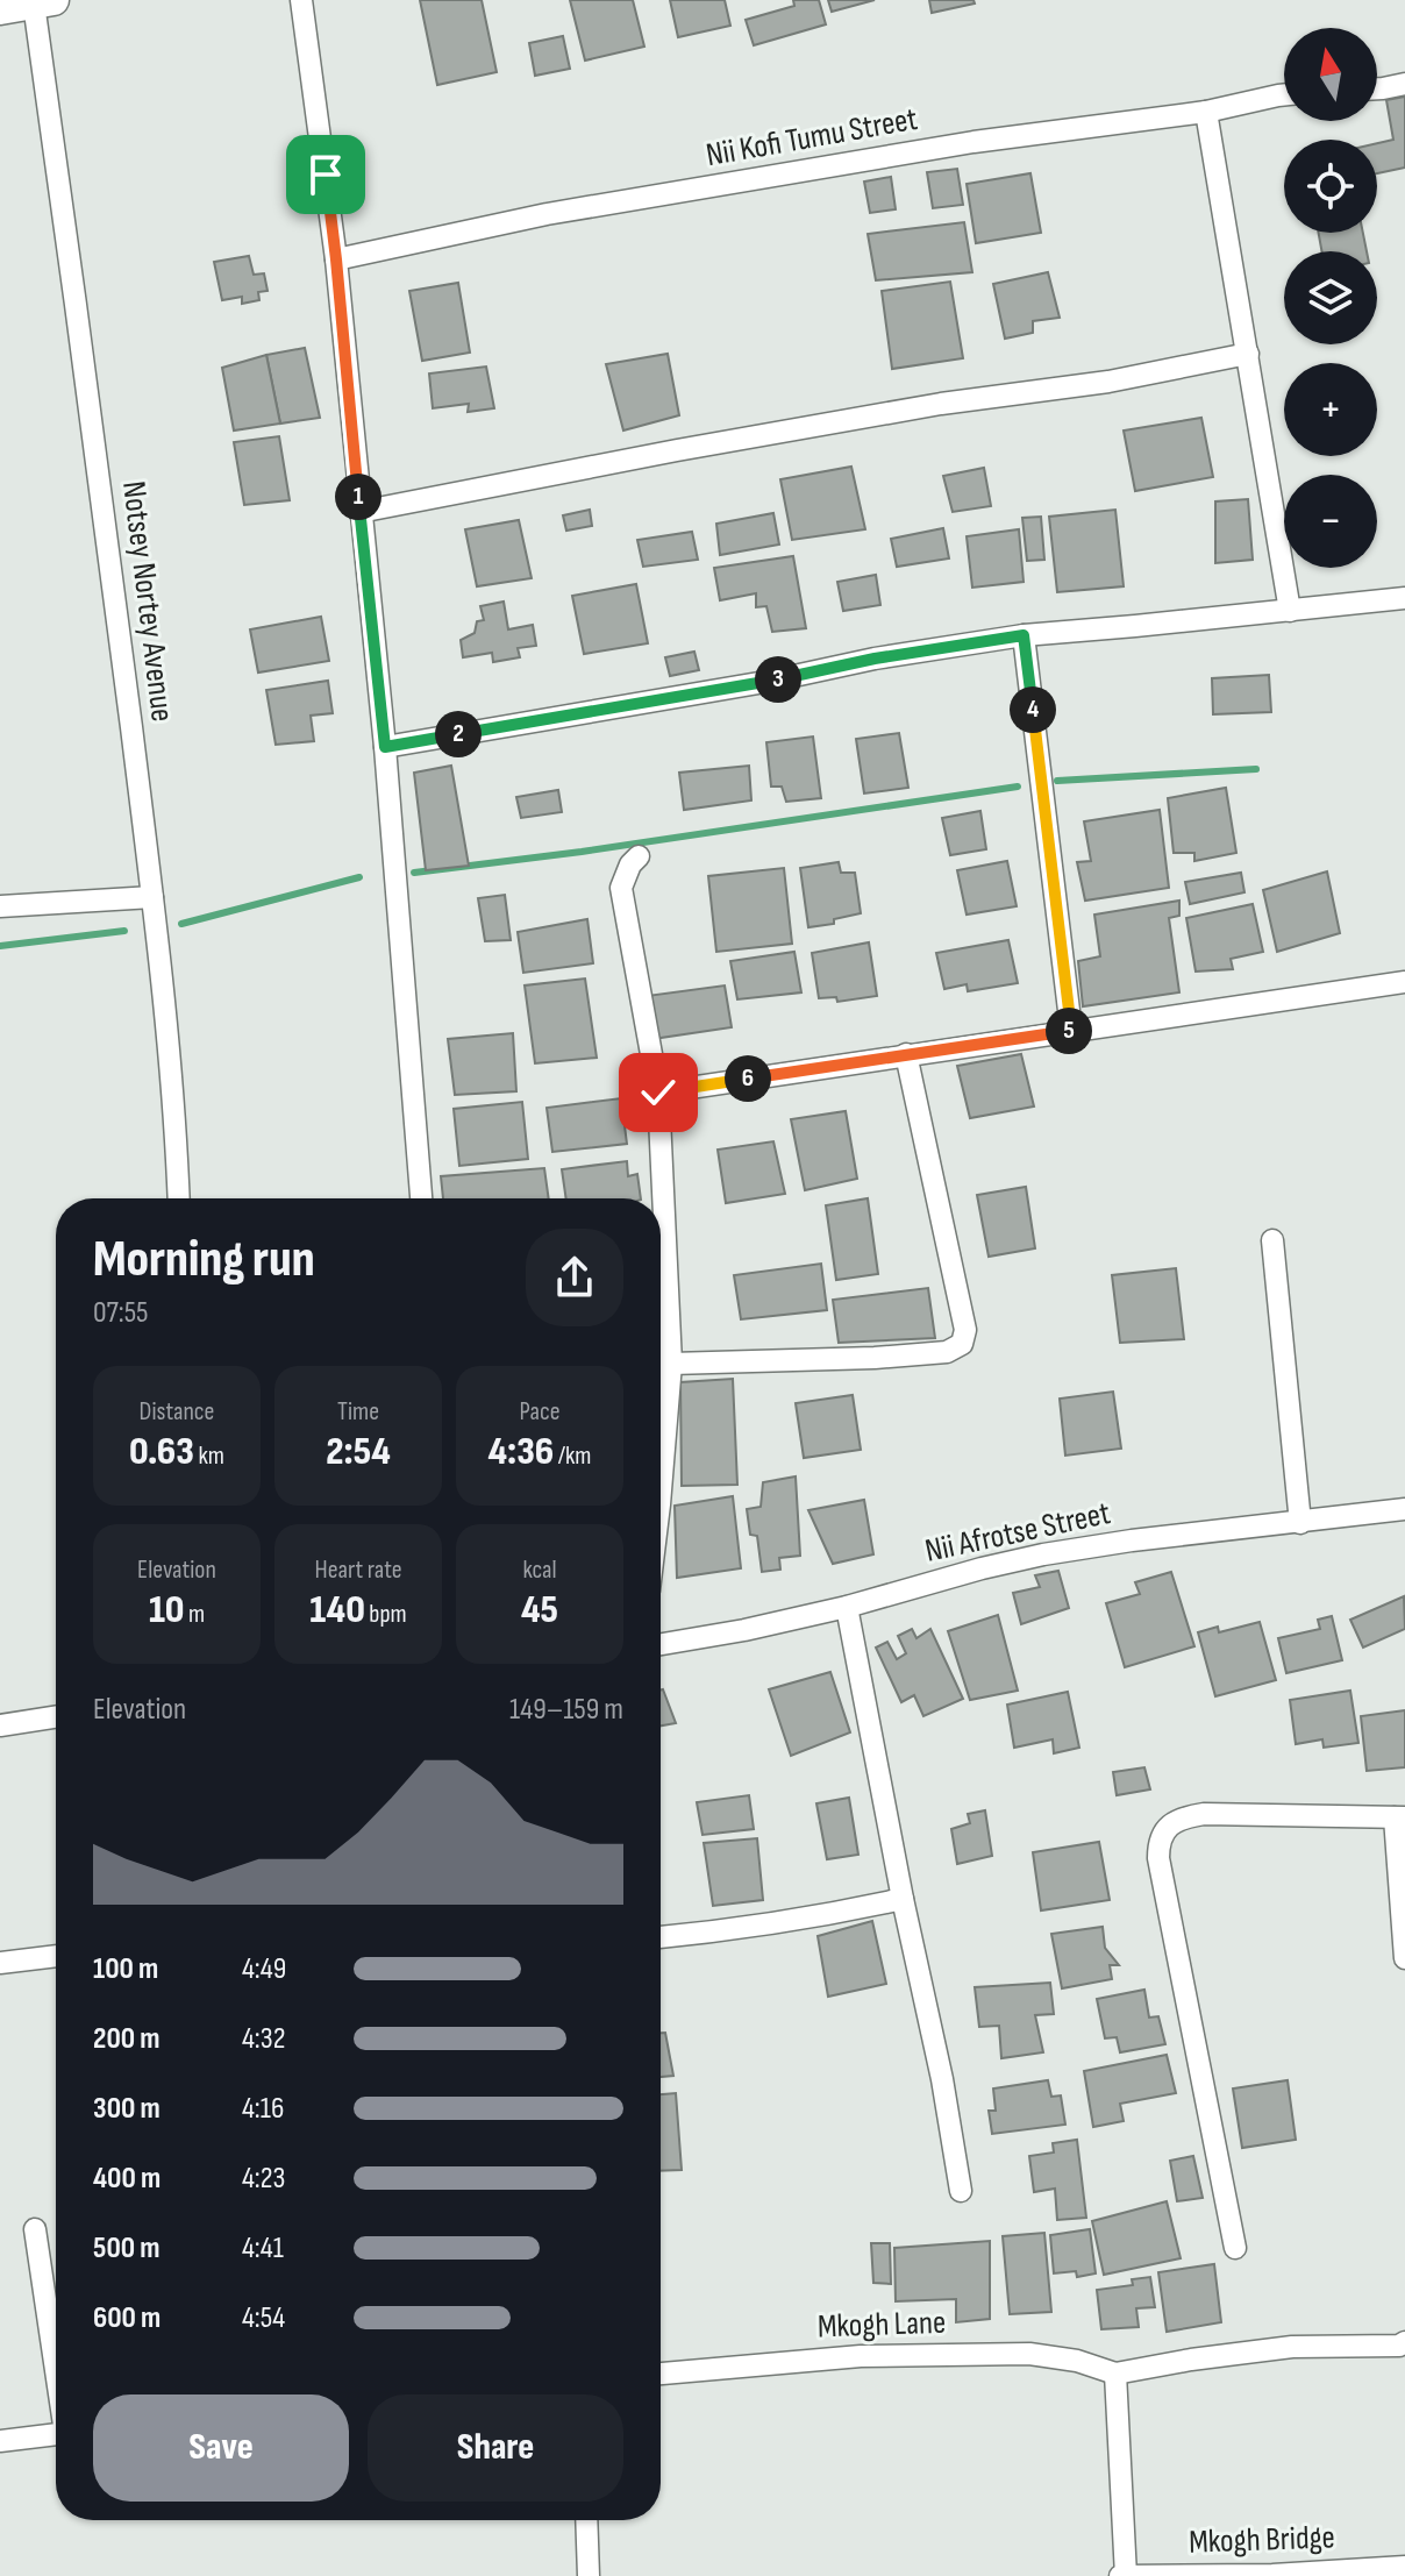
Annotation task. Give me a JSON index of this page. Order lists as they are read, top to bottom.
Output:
{
  "streets": {
    "street": [
      "Nii Kofi Tumu Street",
      "Notsey Nortey Avenue",
      "Nii Afrotse Street",
      "Mkogh Lane",
      "Mkogh Bridge"
    ]
  },
  "north": "top",
  "page": {
    "map_buttons": ["+", "−"],
    "pins": [
      "1",
      "3",
      "4",
      "2",
      "5",
      "6"
    ],
    "heading": ["Morning run", "07:55"],
    "stats": [
      ["Distance", "0.63 km"],
      ["Time", "2:54"],
      ["Pace", "4:36 /km"],
      ["Elevation", "10 m"],
      ["Heart rate", "140 bpm"],
      ["kcal", "45"]
    ],
    "chart": ["Elevation", "149–159 m"],
    "list": [
      {
        "name": "100 m",
        "note": "4:49"
      },
      {
        "name": "200 m",
        "note": "4:32"
      },
      {
        "name": "300 m",
        "note": "4:16"
      },
      {
        "name": "400 m",
        "note": "4:23"
      },
      {
        "name": "500 m",
        "note": "4:41"
      },
      {
        "name": "600 m",
        "note": "4:54"
      }
    ],
    "buttons": ["Save", "Share"]
  }
}
